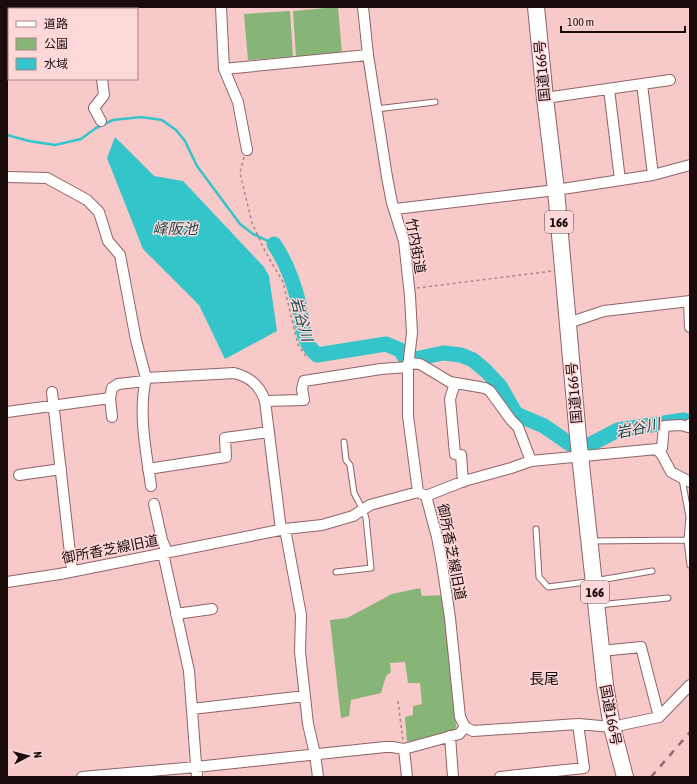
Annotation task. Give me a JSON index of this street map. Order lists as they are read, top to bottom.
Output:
{
  "streets": {
    "highway": ["国道166号", "166"],
    "street": ["竹内街道", "御所香芝線旧道"]
  },
  "crossings": [
    ["竹内街道", "御所香芝線旧道"]
  ],
  "districts": ["長尾"],
  "water": ["峰阪池", "岩谷川"],
  "legend": ["道路", "公園", "水域"],
  "scale_bar": "100 m",
  "north": "right"
}
